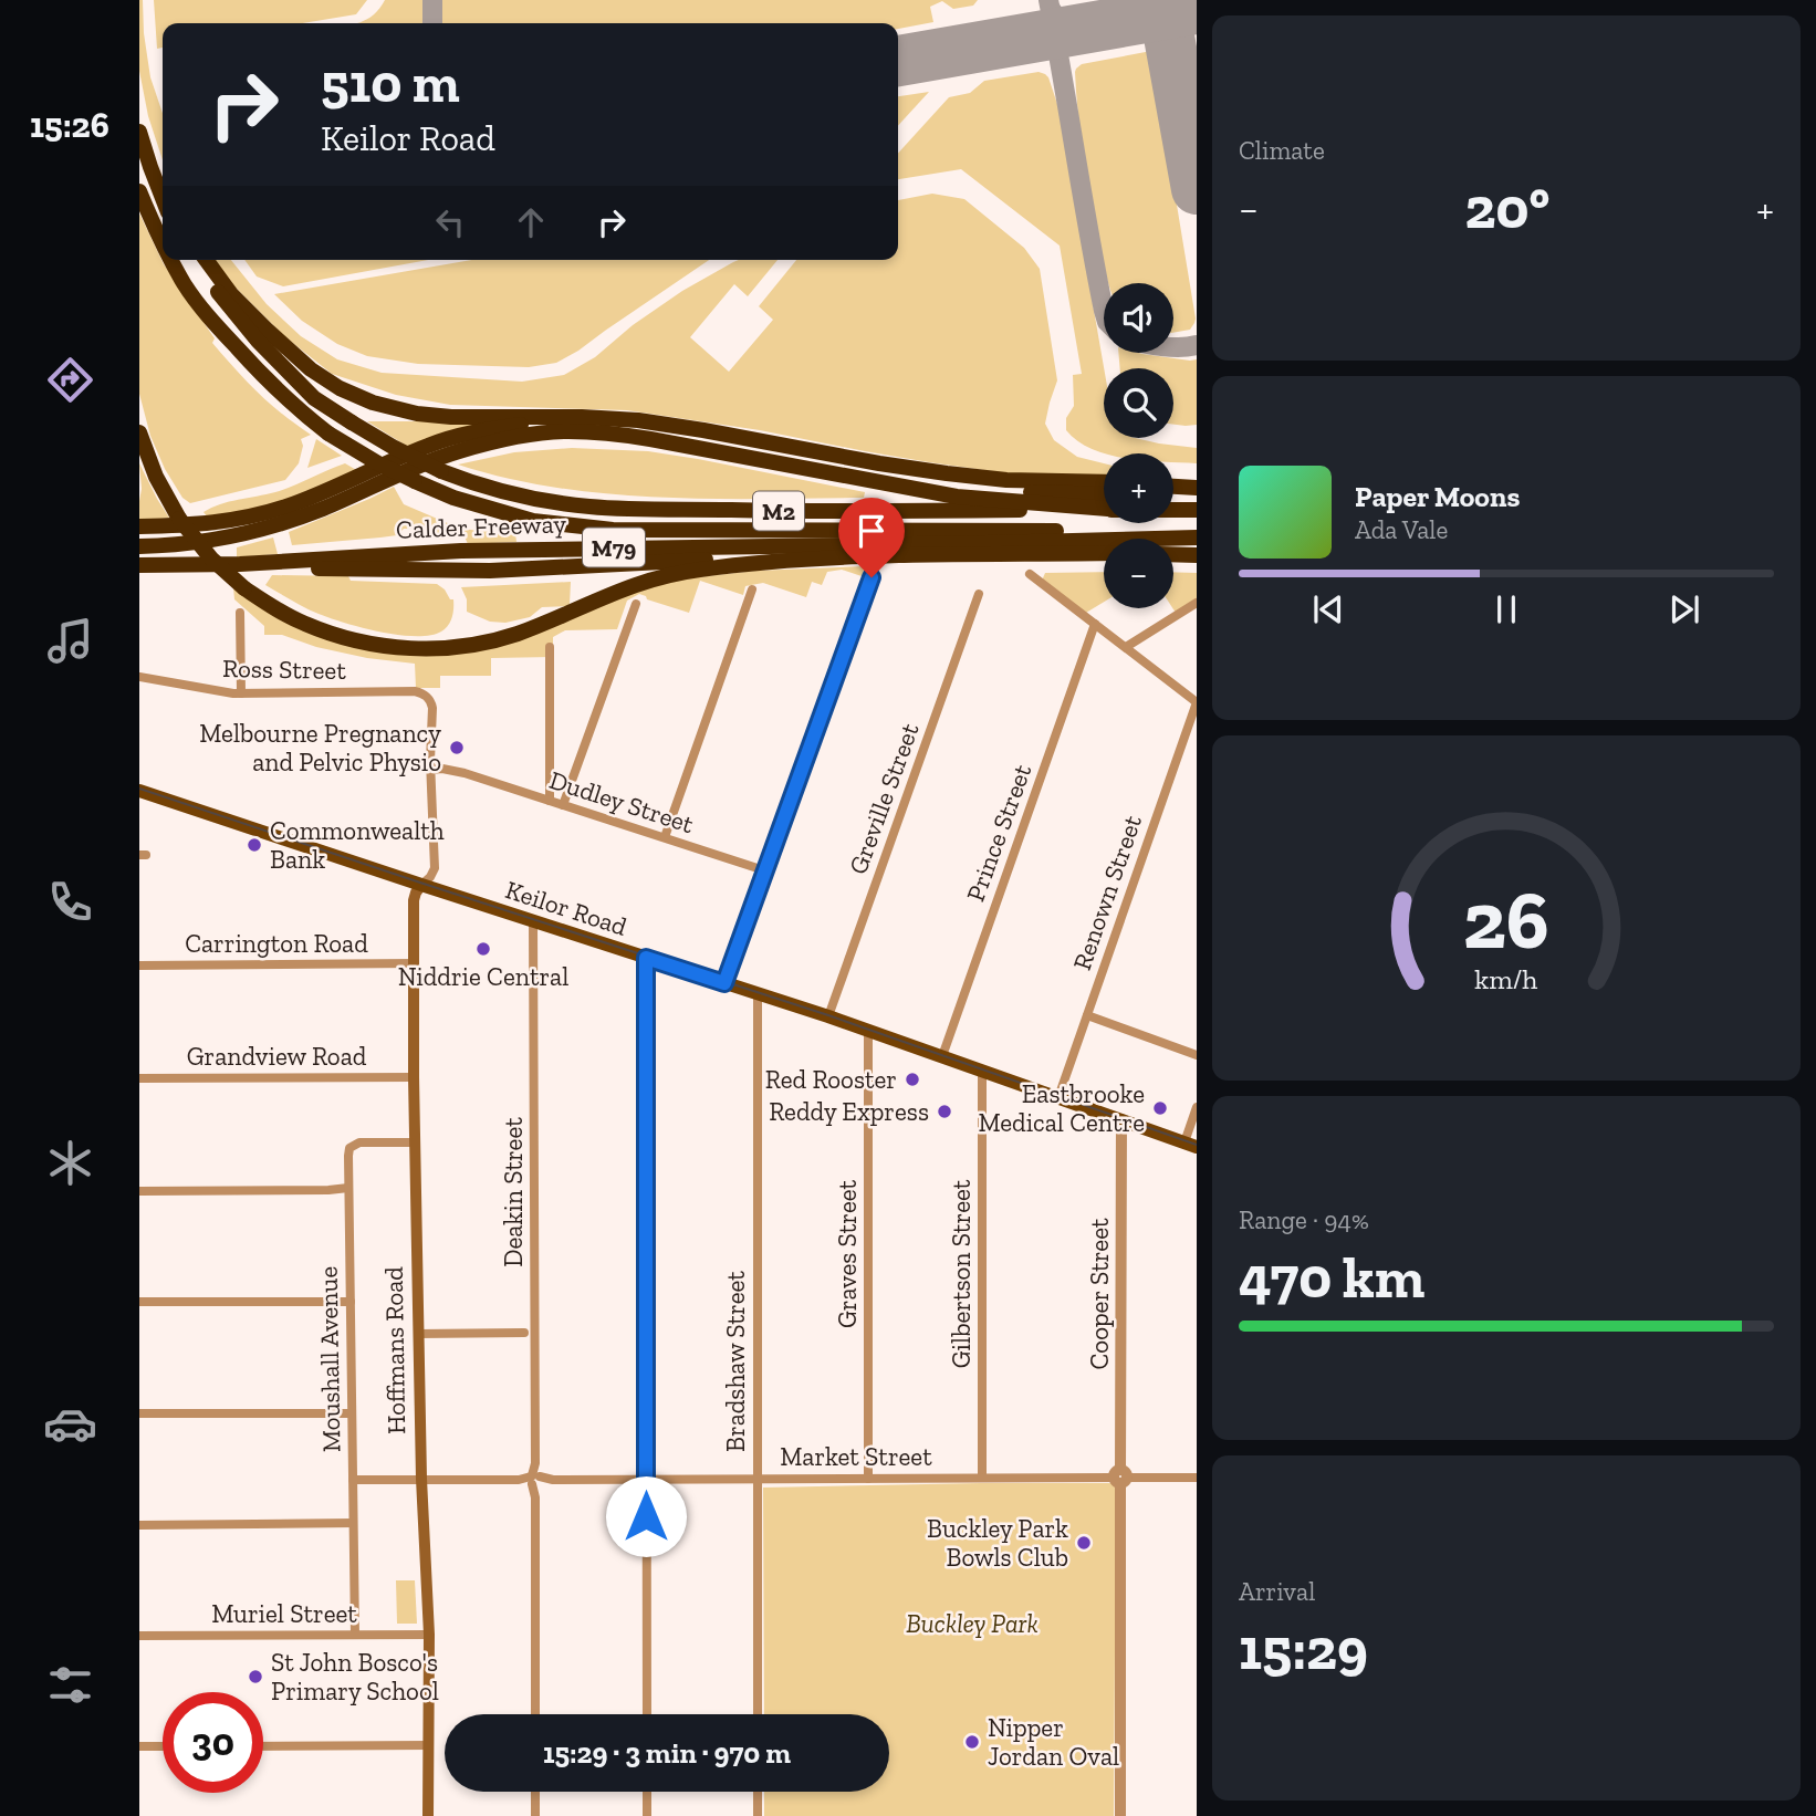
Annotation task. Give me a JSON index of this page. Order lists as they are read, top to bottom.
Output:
{
  "streets": {
    "highway": ["M2", "Calder Freeway", "M79"],
    "main road": ["Keilor Road", "Hoffmans Road"],
    "street": [
      "Ross Street",
      "Greville Street",
      "Dudley Street",
      "Prince Street",
      "Renown Street",
      "Carrington Road",
      "Grandview Road",
      "Deakin Street",
      "Graves Street",
      "Gilbertson Street",
      "Cooper Street",
      "Moushall Avenue",
      "Bradshaw Street",
      "Market Street",
      "Muriel Street"
    ]
  },
  "crossings": [
    ["M2", "Calder Freeway"],
    ["Ross Street", "Dudley Street"],
    ["Greville Street", "Keilor Road"],
    ["Prince Street", "Keilor Road"],
    ["Renown Street", "Keilor Road"],
    ["Keilor Road", "Deakin Street"],
    ["Keilor Road", "Graves Street"],
    ["Keilor Road", "Gilbertson Street"],
    ["Keilor Road", "Cooper Street"],
    ["Keilor Road", "Hoffmans Road"],
    ["Keilor Road", "Bradshaw Street"],
    ["Carrington Road", "Hoffmans Road"],
    ["Grandview Road", "Hoffmans Road"],
    ["Deakin Street", "Market Street"],
    ["Graves Street", "Market Street"],
    ["Gilbertson Street", "Market Street"],
    ["Cooper Street", "Market Street"],
    ["Hoffmans Road", "Moushall Avenue"],
    ["Hoffmans Road", "Market Street"],
    ["Hoffmans Road", "Muriel Street"],
    ["Moushall Avenue", "Market Street"],
    ["Moushall Avenue", "Muriel Street"],
    ["Bradshaw Street", "Market Street"]
  ],
  "parks": ["Buckley Park"],
  "places": [
    "Melbourne Pregnancy and Pelvic Physio",
    "Commonwealth Bank",
    "Niddrie Central",
    "Red Rooster",
    "Eastbrooke Medical Centre",
    "Reddy Express",
    "Buckley Park Bowls Club",
    "St John Bosco's Primary School",
    "Nipper Jordan Oval"
  ],
  "page": {
    "tabs": "15:26",
    "tile": [
      "Climate",
      ["Range · 94%", "470 km"],
      ["Arrival", "15:29"]
    ],
    "turn": ["510 m", "Keilor Road"],
    "heat": ["−", "20°", "+"],
    "map_buttons": ["+", "−"],
    "song": ["Paper Moons", "Ada Vale"],
    "limit": "30",
    "trip": "15:29 · 3 min · 970 m",
    "gauge": ["26", "km/h"]
  }
}
